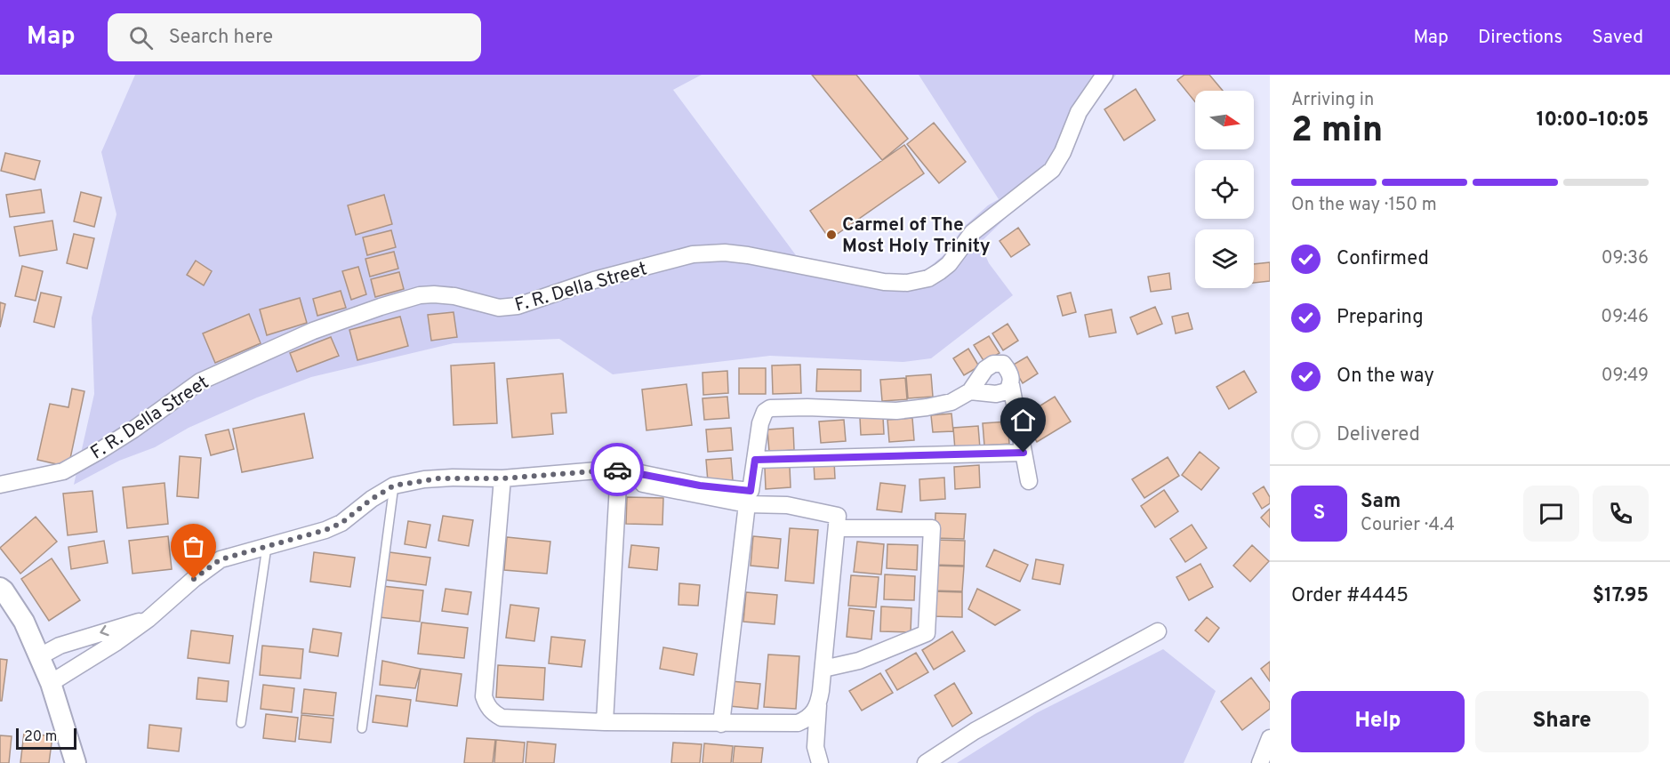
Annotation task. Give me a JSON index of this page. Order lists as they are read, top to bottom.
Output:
{
  "streets": {
    "street": ["F. R. Della Street"]
  },
  "places": ["Carmel of The Most Holy Trinity"],
  "scale_bar": "20 m",
  "north": "right",
  "page": {
    "header": "Map",
    "search": "Search here",
    "nav": ["Map", "Directions", "Saved"],
    "heading": ["2 min", "Arriving in", "10:00–10:05"],
    "panel": [
      "Sam",
      "Courier · 4.4",
      "Order #4445",
      "$17.95"
    ],
    "bar": "On the way · 150 m",
    "list": [
      ["Confirmed", "09:36"],
      ["Preparing", "09:46"],
      ["On the way", "09:49"],
      "Delivered"
    ],
    "round": "S",
    "buttons": ["Help", "Share"],
    "scale": "20 m"
  }
}
